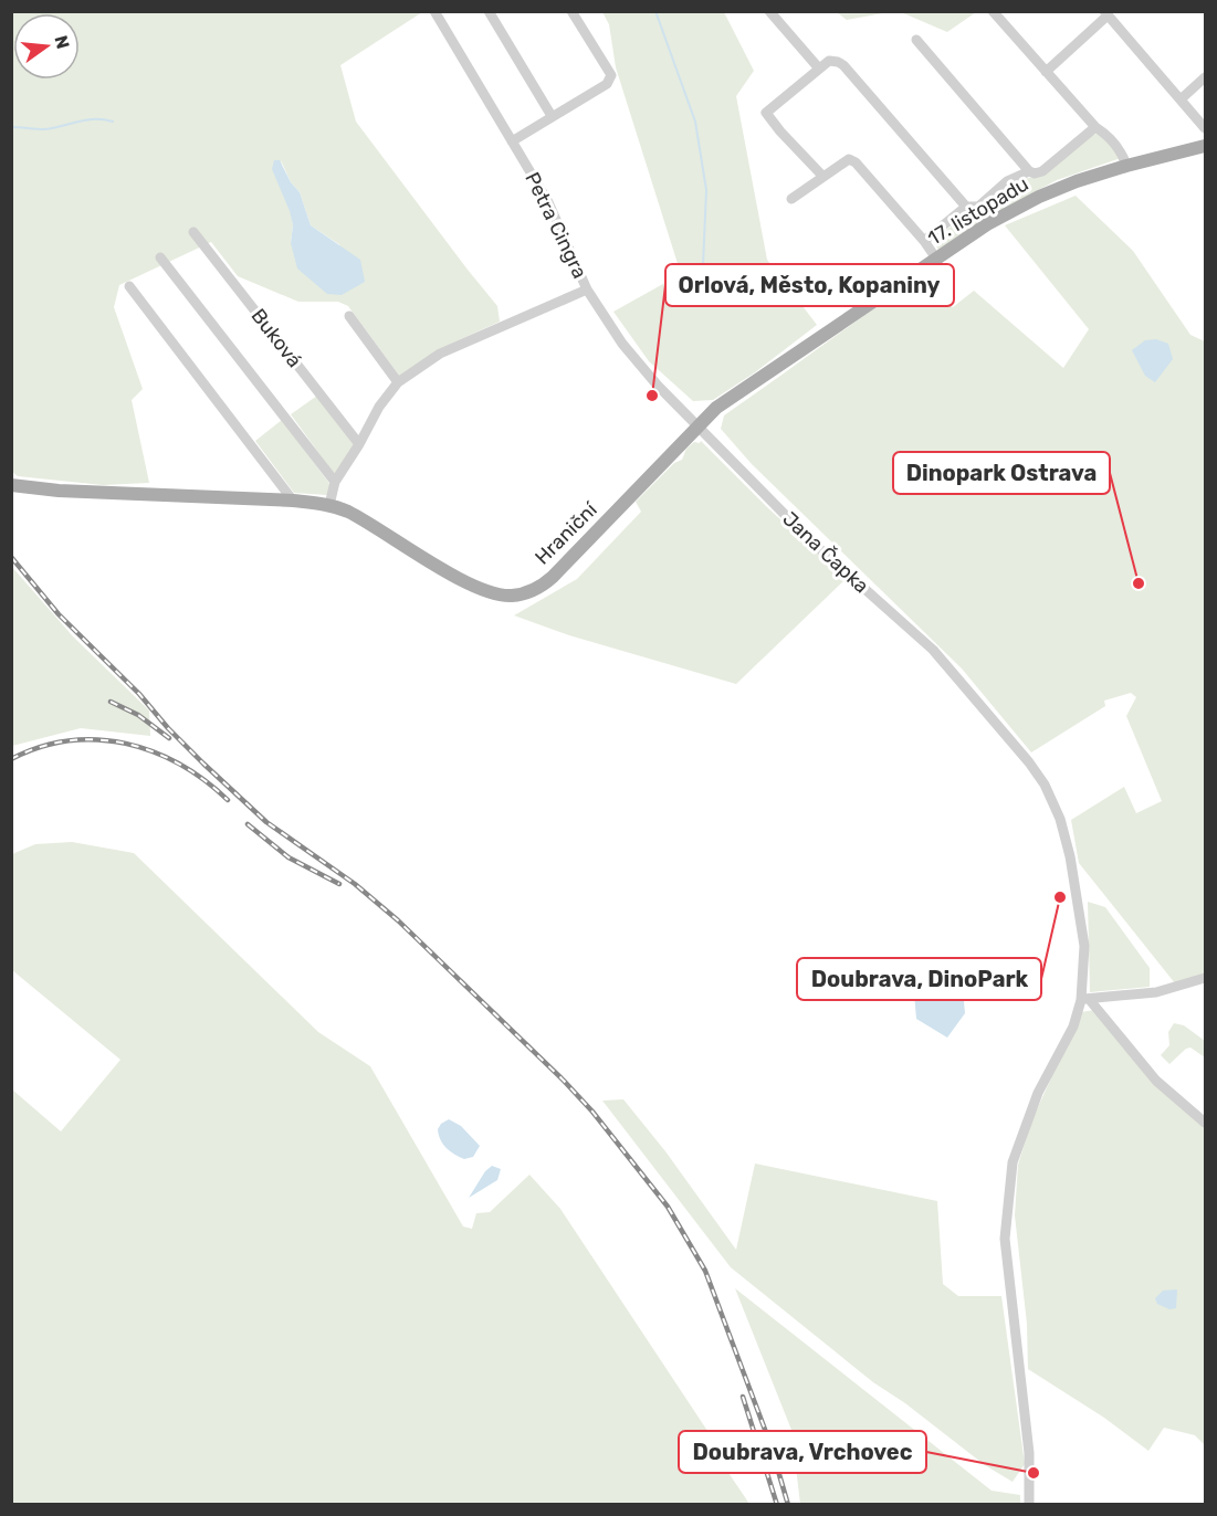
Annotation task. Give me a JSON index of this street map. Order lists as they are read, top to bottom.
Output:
{
  "streets": {
    "main road": ["17. listopadu", "Hraniční"],
    "street": ["Petra Cingra", "Buková", "Jana Čapka"]
  },
  "crossings": [
    ["17. listopadu", "Petra Cingra"],
    ["17. listopadu", "Hraniční"],
    ["17. listopadu", "Jana Čapka"],
    ["Petra Cingra", "Hraniční"],
    ["Petra Cingra", "Jana Čapka"],
    ["Hraniční", "Jana Čapka"]
  ],
  "places": [
    "Orlová, Město, Kopaniny",
    "Dinopark Ostrava",
    "Doubrava, DinoPark",
    "Doubrava, Vrchovec"
  ],
  "north": "right"
}
